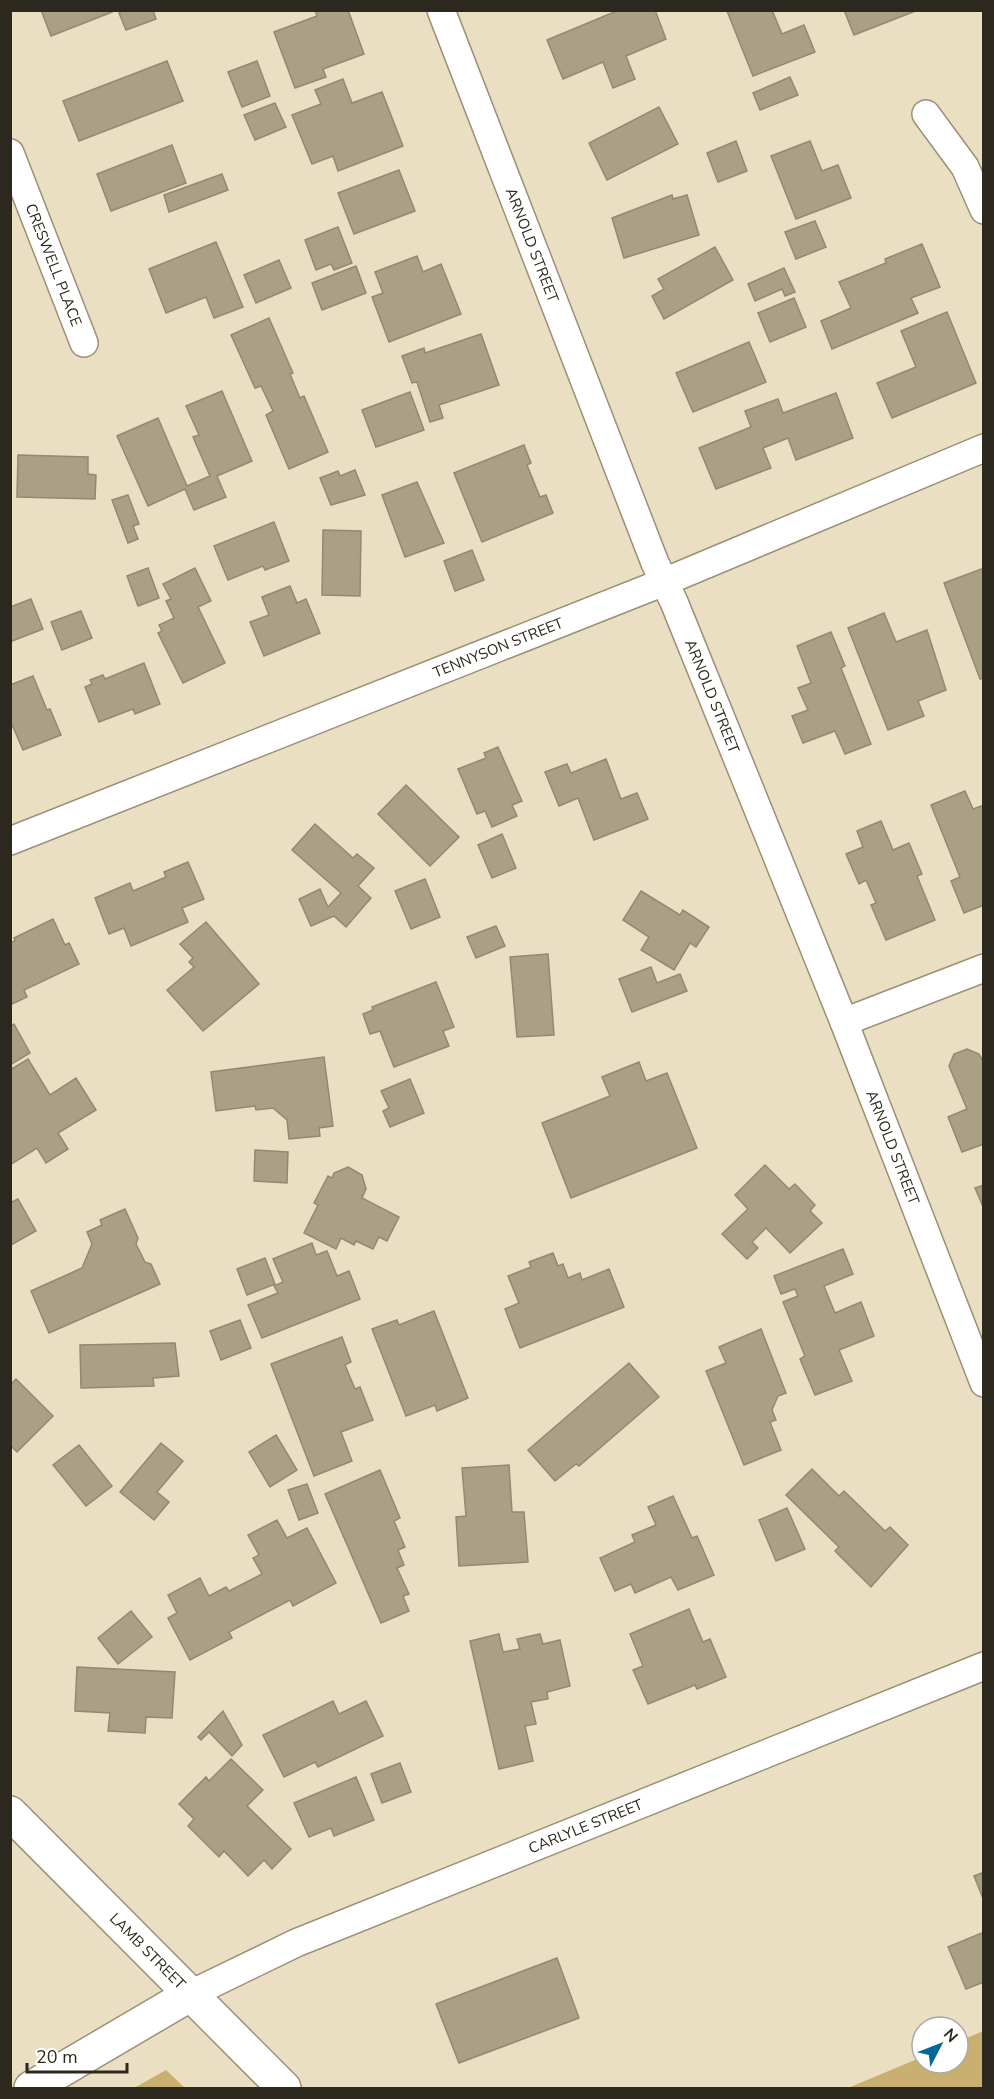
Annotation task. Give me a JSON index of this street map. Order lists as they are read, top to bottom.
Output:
{
  "streets": {
    "street": [
      "ARNOLD STREET",
      "CRESWELL PLACE",
      "TENNYSON STREET",
      "CARLYLE STREET",
      "LAMB STREET"
    ]
  },
  "crossings": [
    ["ARNOLD STREET", "TENNYSON STREET"],
    ["CARLYLE STREET", "LAMB STREET"]
  ],
  "scale_bar": "20 m",
  "north": "top right"
}
